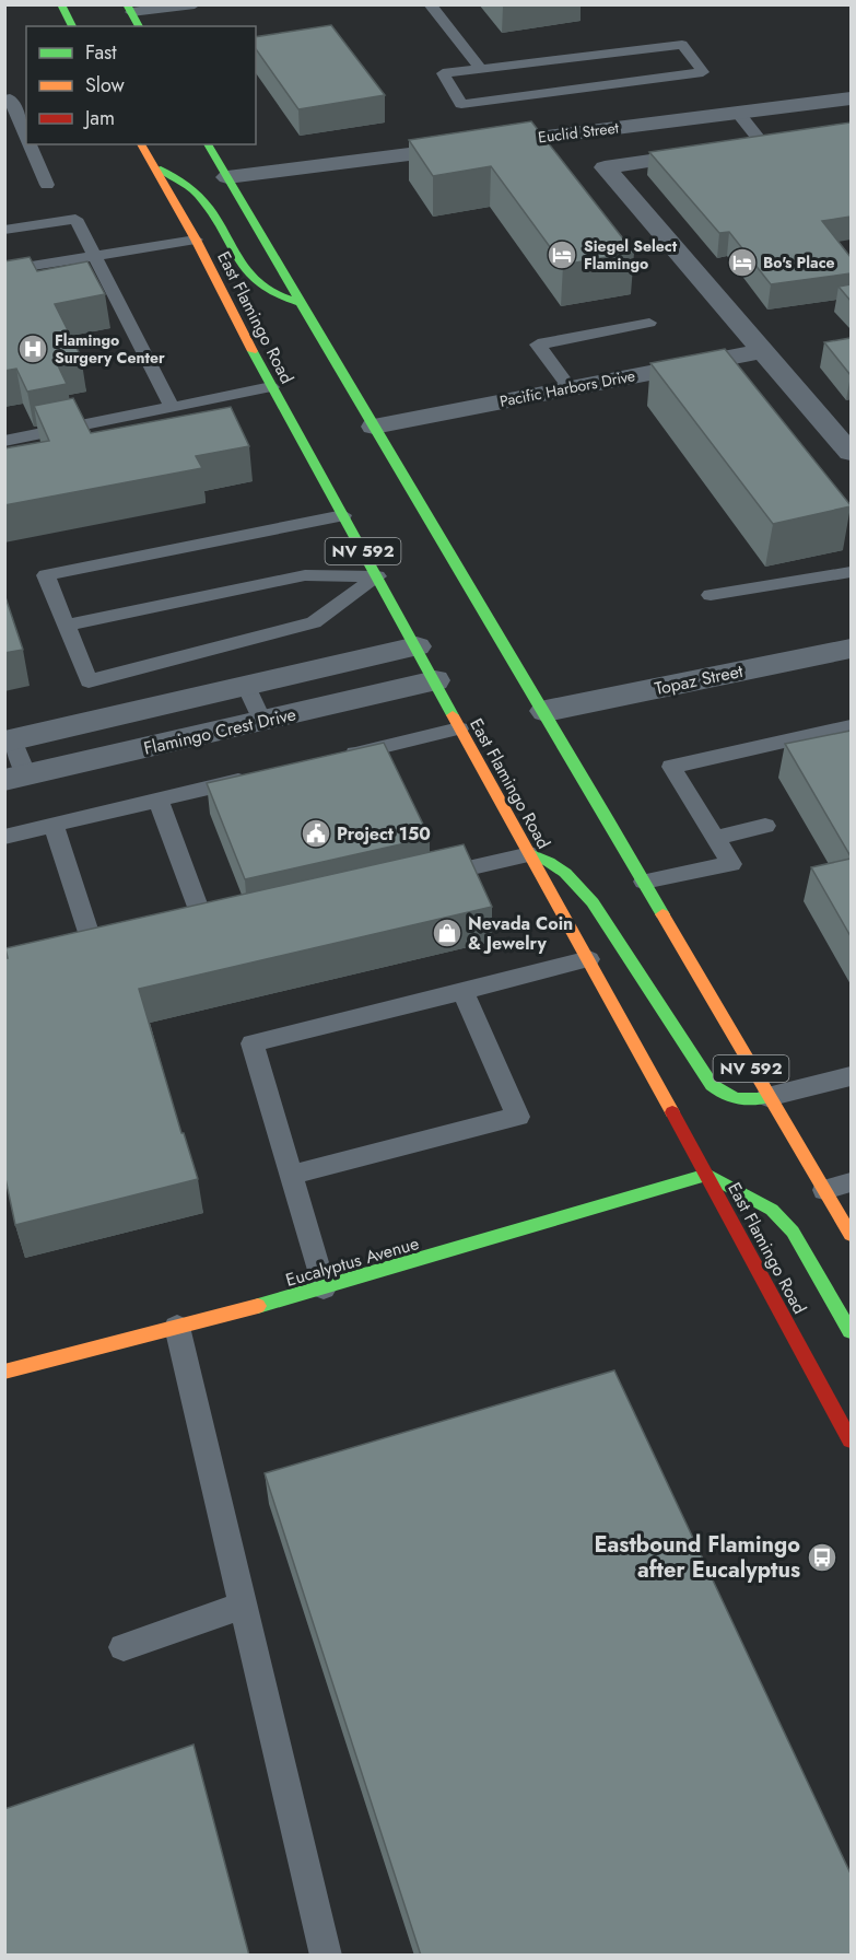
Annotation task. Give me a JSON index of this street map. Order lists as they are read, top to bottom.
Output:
{
  "streets": {
    "main road": ["East Flamingo Road", "NV 592", "Eucalyptus Avenue"],
    "street": [
      "Euclid Street",
      "Pacific Harbors Drive",
      "Topaz Street",
      "Flamingo Crest Drive"
    ]
  },
  "crossings": [
    ["Euclid Street", "NV 592"],
    ["East Flamingo Road", "Flamingo Crest Drive"],
    ["East Flamingo Road", "Eucalyptus Avenue"],
    ["Pacific Harbors Drive", "NV 592"],
    ["NV 592", "Topaz Street"]
  ],
  "places": {
    "hotel": ["Siegel Select Flamingo", "Bo's Place"],
    "hospital": ["Flamingo Surgery Center"],
    "public building": ["Project 150"],
    "shop": ["Nevada Coin & Jewelry"],
    "bus stop": ["Eastbound Flamingo after Eucalyptus"]
  },
  "legend": ["Fast", "Slow", "Jam"]
}
